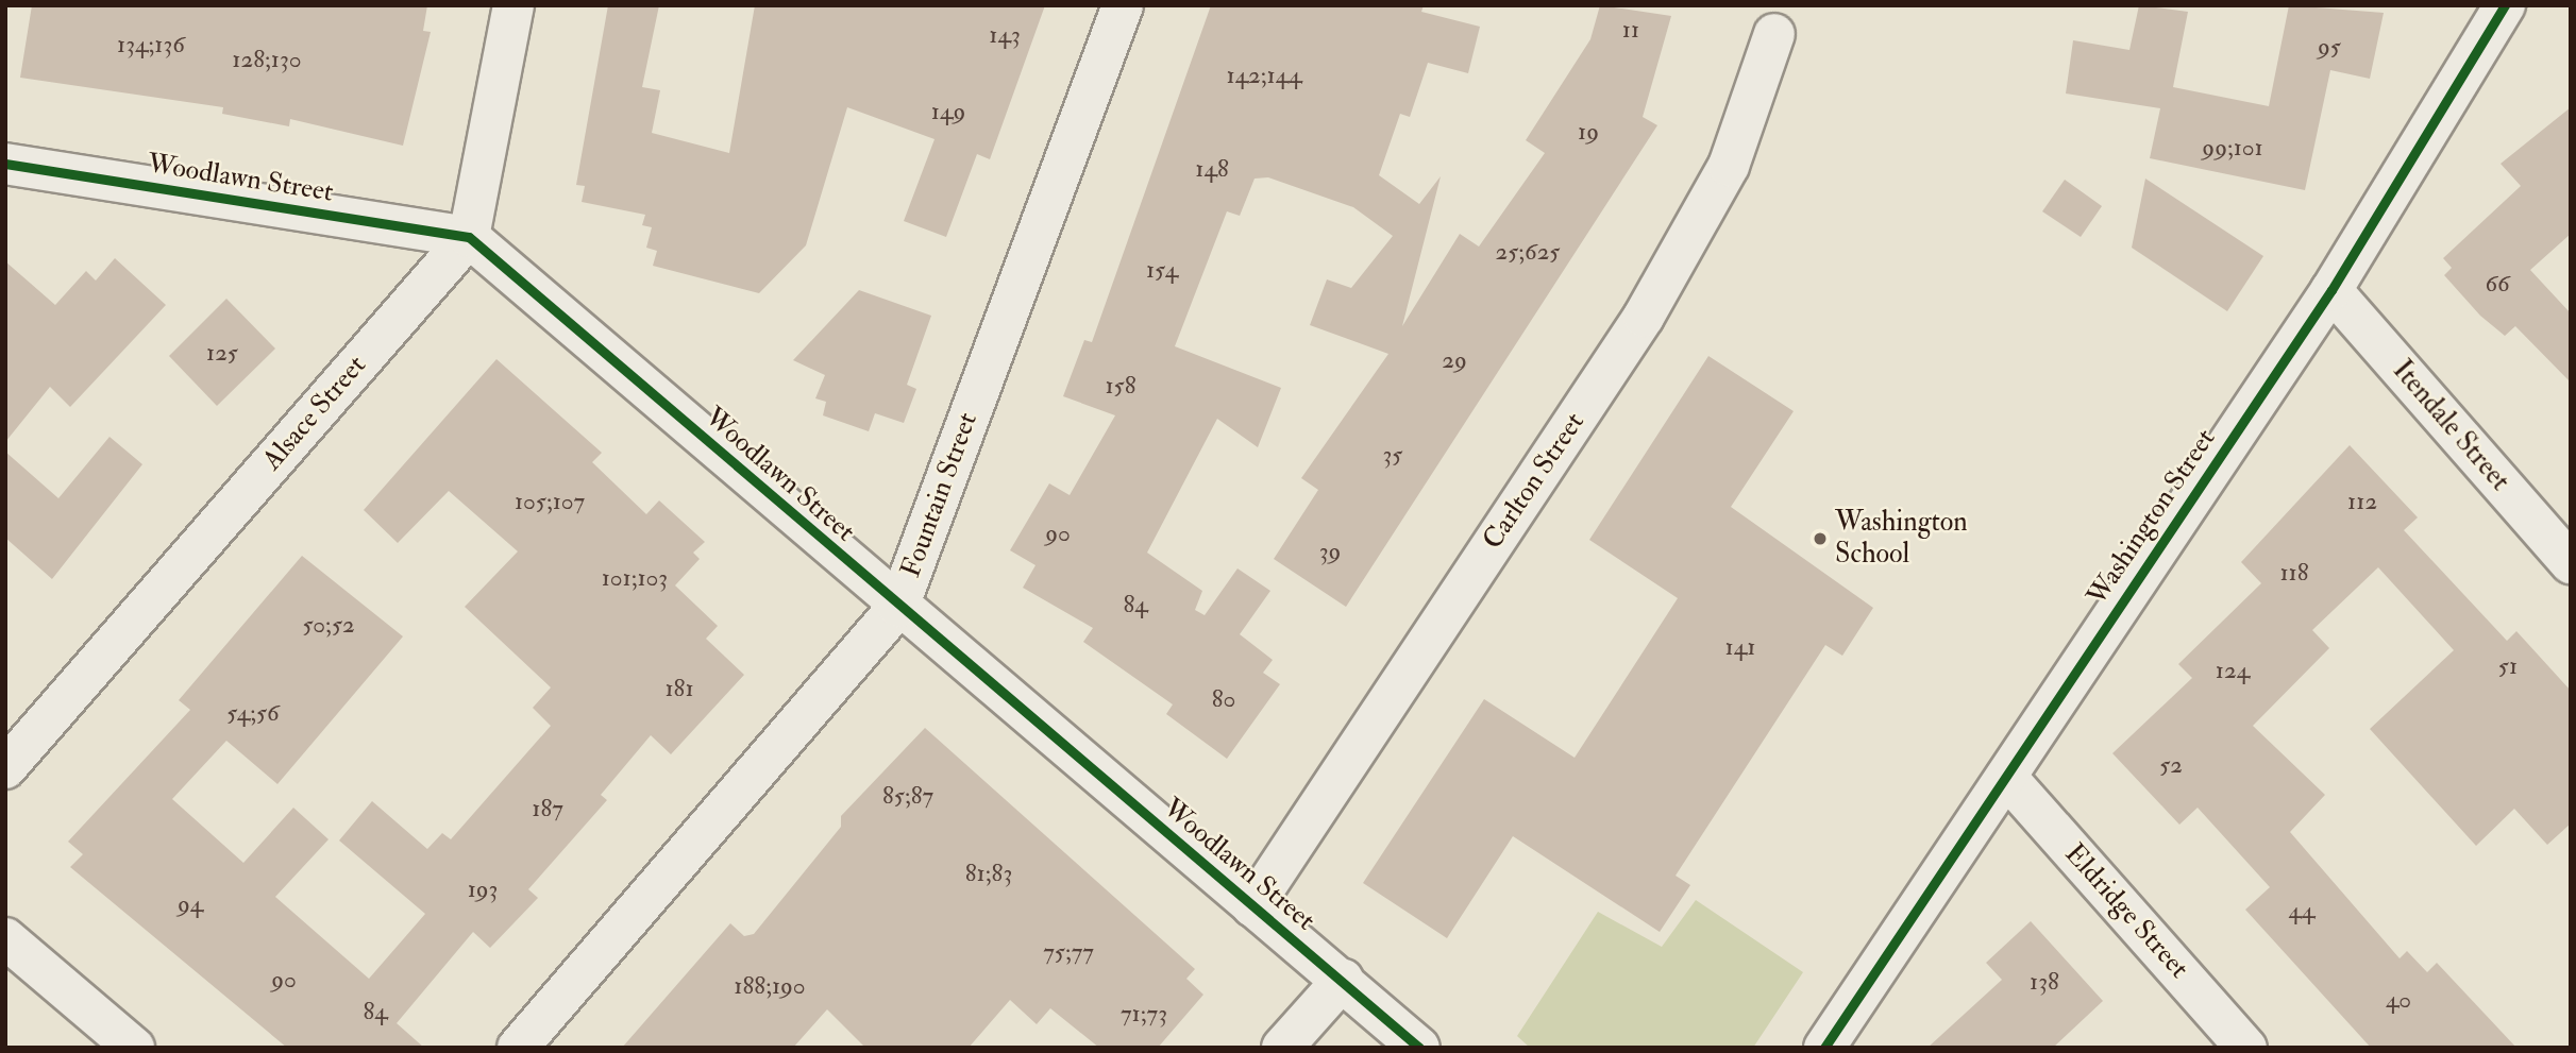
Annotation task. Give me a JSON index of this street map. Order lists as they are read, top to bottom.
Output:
{
  "streets": {
    "street": [
      "Woodlawn Street",
      "Alsace Street",
      "Itendale Street",
      "Carlton Street",
      "Fountain Street",
      "Washington Street",
      "Eldridge Street"
    ]
  },
  "crossings": [
    ["Woodlawn Street", "Alsace Street"],
    ["Woodlawn Street", "Carlton Street"],
    ["Woodlawn Street", "Fountain Street"],
    ["Itendale Street", "Washington Street"],
    ["Washington Street", "Eldridge Street"]
  ],
  "places": ["Washington School"],
  "house_numbers": [
    "11",
    "143",
    "134;136",
    "95",
    "128;130",
    "142;144",
    "149",
    "19",
    "99;101",
    "148",
    "25;625",
    "154",
    "66",
    "125",
    "29",
    "158",
    "35",
    "105;107",
    "112",
    "90",
    "39",
    "118",
    "101;103",
    "84",
    "50;52",
    "141",
    "51",
    "124",
    "181",
    "80",
    "54;56",
    "52",
    "85;87",
    "187",
    "81;83",
    "193",
    "94",
    "44",
    "75;77",
    "90",
    "138",
    "188;190",
    "40",
    "84",
    "71;73"
  ]
}
